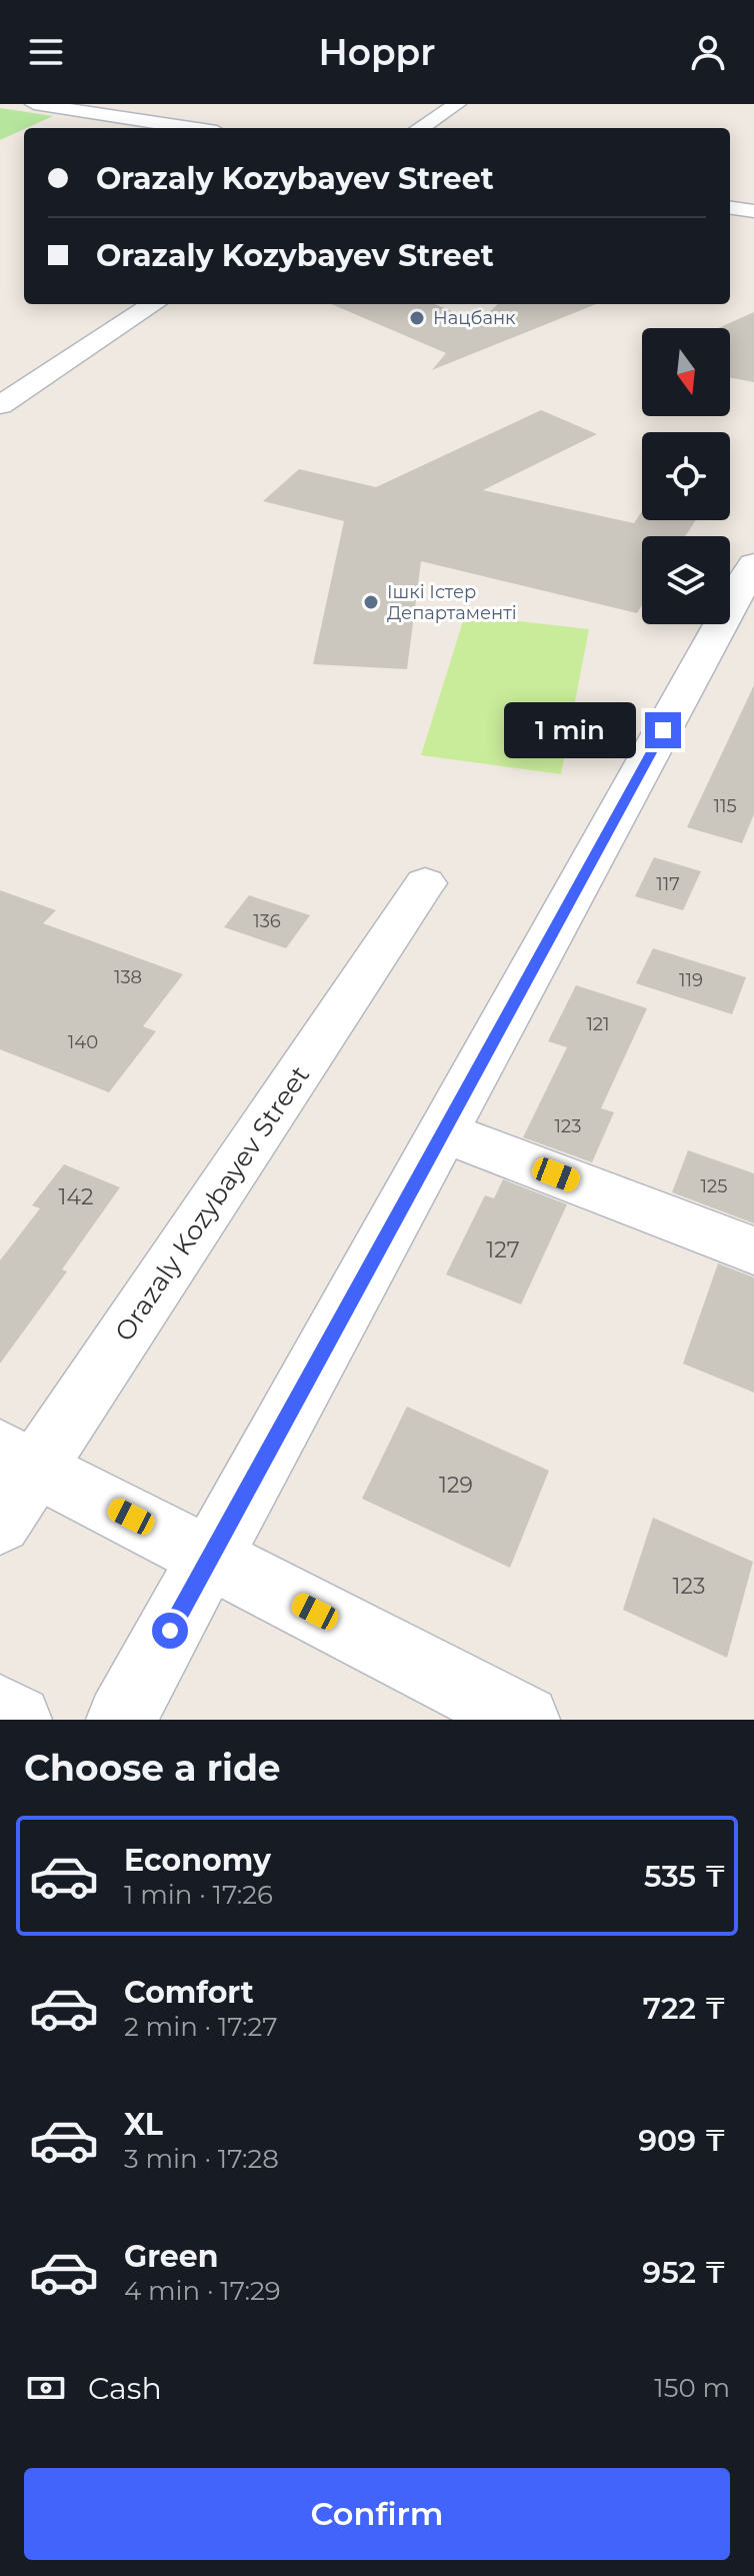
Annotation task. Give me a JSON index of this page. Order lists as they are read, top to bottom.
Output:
{
  "streets": {
    "street": ["Orazaly Kozybayev Street"]
  },
  "places": ["Нацбанк", "Ішкі Істер Департаменті"],
  "house_numbers": [
    "115",
    "117",
    "136",
    "138",
    "119",
    "121",
    "140",
    "123",
    "125",
    "142",
    "127",
    "129",
    "123"
  ],
  "north": "bottom",
  "page": {
    "header": "Hoppr",
    "banner": ["Orazaly Kozybayev Street", "Orazaly Kozybayev Street"],
    "bubble": "1 min",
    "heading": "Choose a ride",
    "list": [
      {
        "name": "Economy",
        "note": "1 min · 17:26",
        "value": "535 ₸"
      },
      {
        "name": "Comfort",
        "note": "2 min · 17:27",
        "value": "722 ₸"
      },
      {
        "name": "XL",
        "note": "3 min · 17:28",
        "value": "909 ₸"
      },
      {
        "name": "Green",
        "note": "4 min · 17:29",
        "value": "952 ₸"
      }
    ],
    "pay": ["Cash", "150 m"],
    "buttons": "Confirm"
  }
}
